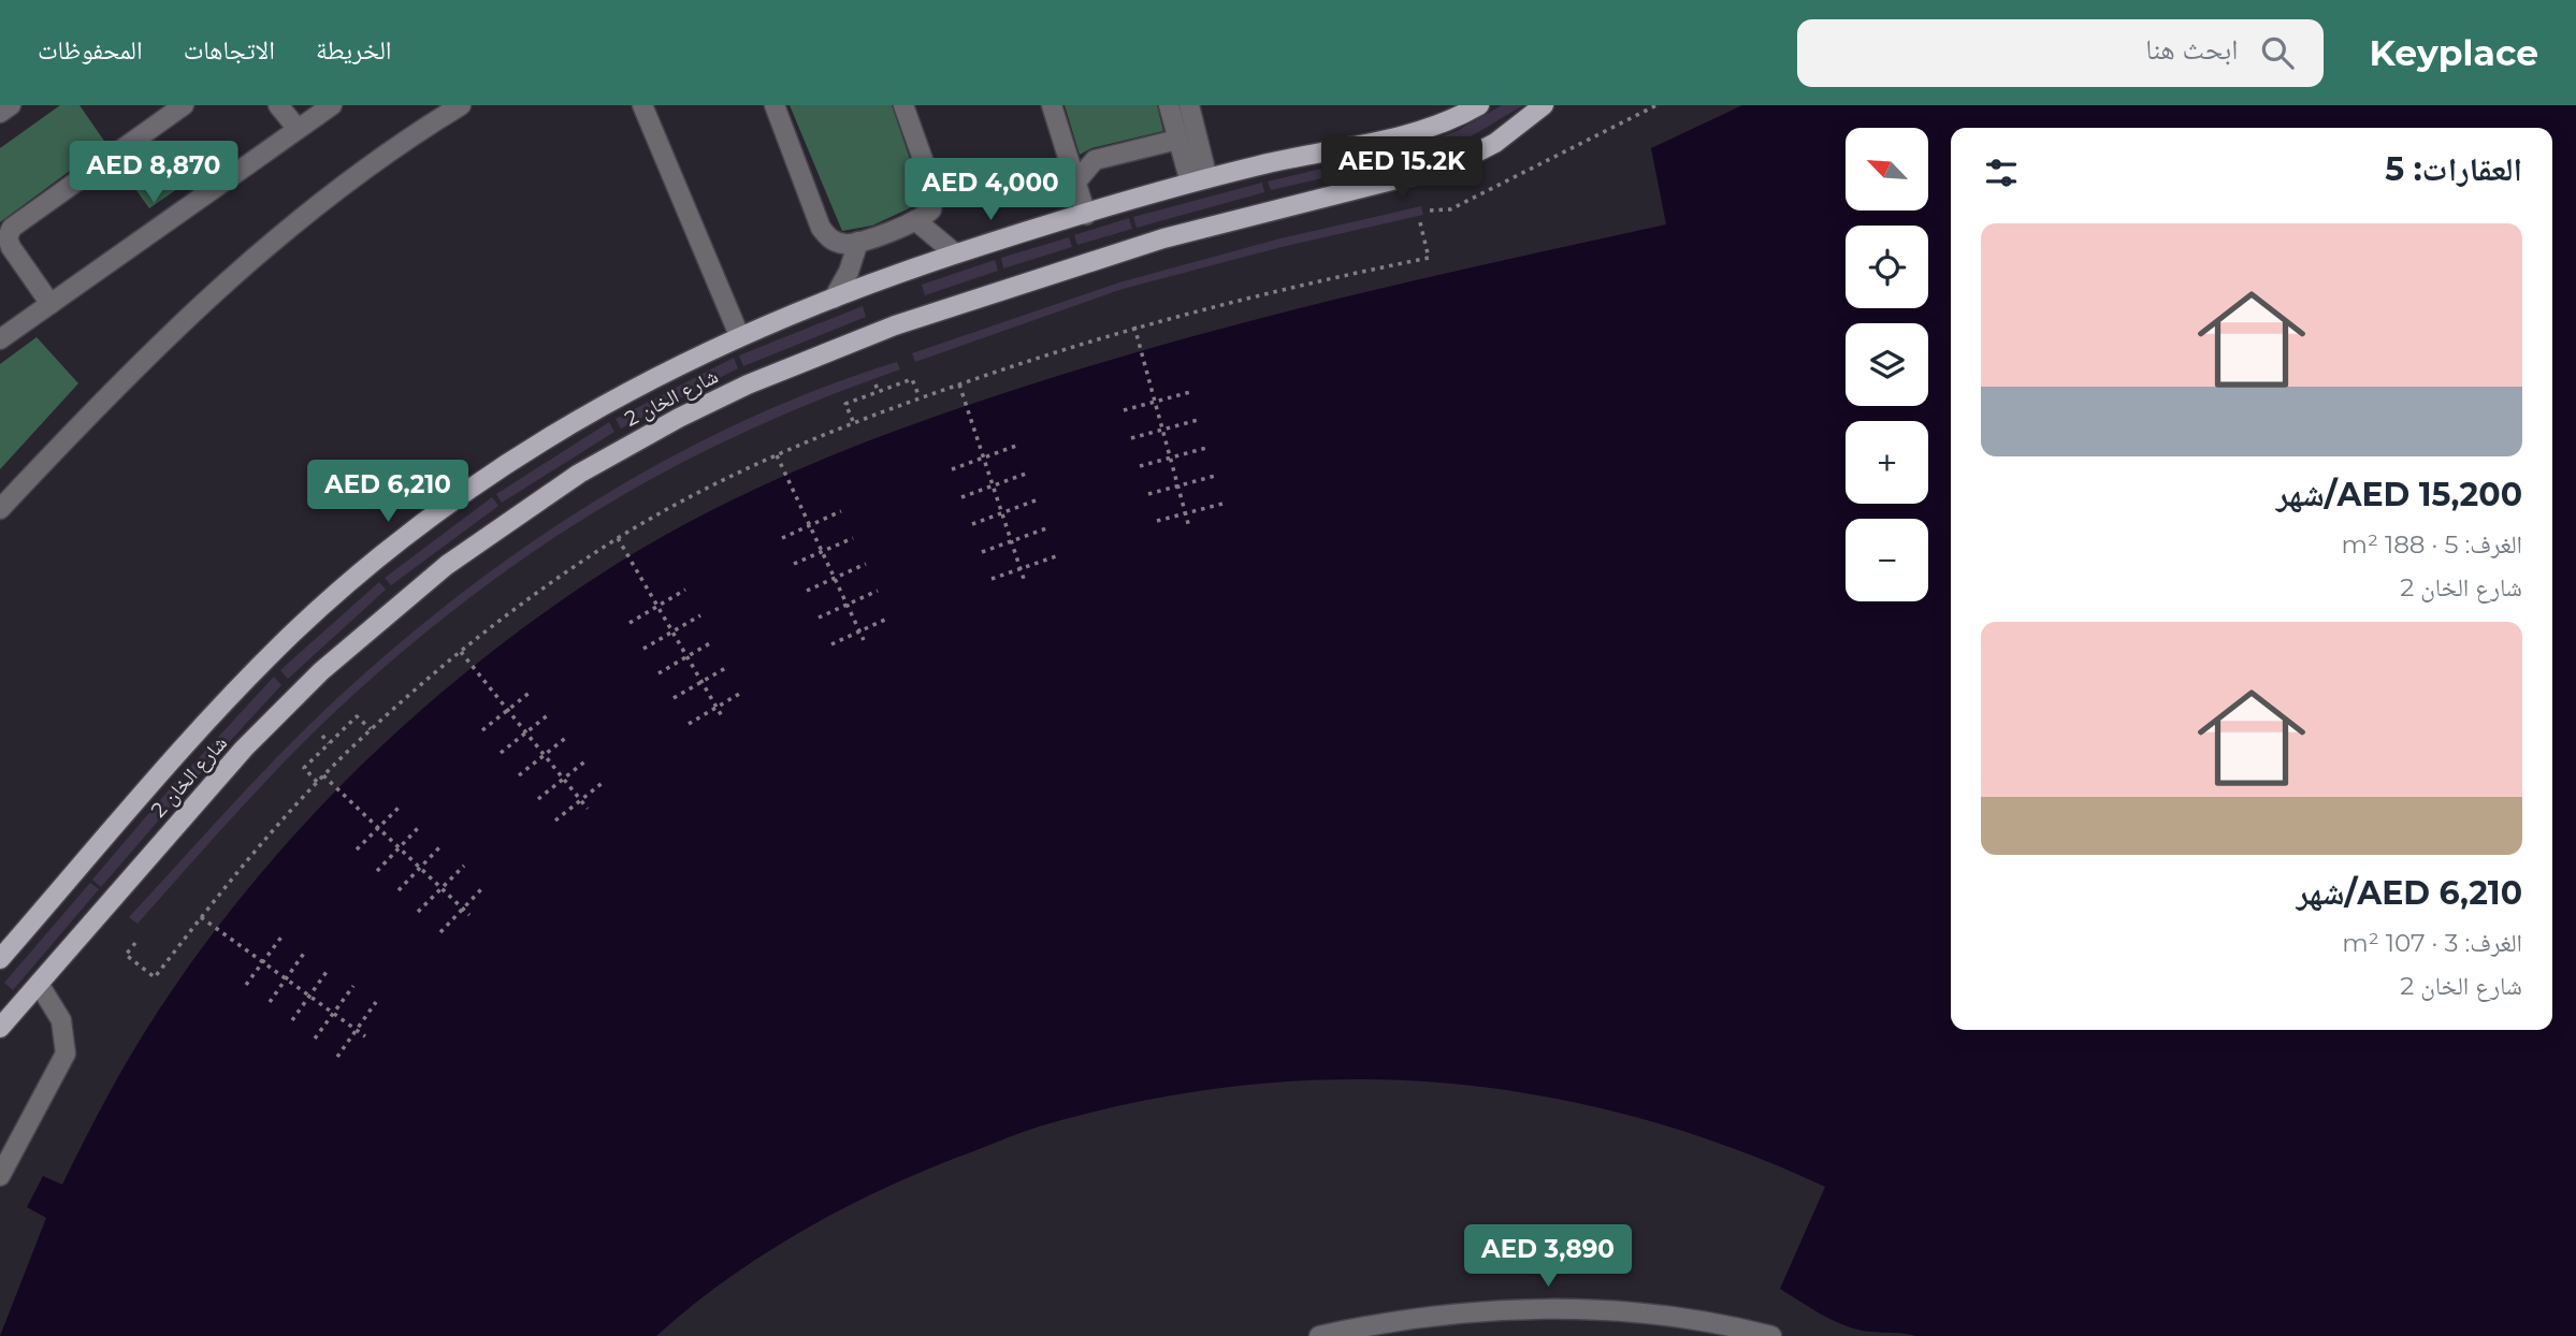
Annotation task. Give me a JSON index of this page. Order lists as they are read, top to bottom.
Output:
{
  "streets": {
    "main road": ["شارع الخان 2"]
  },
  "north": "top left",
  "page": {
    "header": "Keyplace",
    "search": "ابحث هنا",
    "nav": ["الخريطة", "الاتجاهات", "المحفوظات"],
    "map_buttons": ["+", "−"],
    "heading": "العقارات: 5",
    "price": [
      "AED 15.2K",
      "AED 8,870",
      "AED 4,000",
      "AED 6,210",
      "AED 3,890"
    ],
    "list": [
      {
        "name": "AED 15,200/شهر",
        "note": "الغرف: 5 · 188 m² · شارع الخان 2"
      },
      {
        "name": "AED 6,210/شهر",
        "note": "الغرف: 3 · 107 m² · شارع الخان 2"
      }
    ]
  }
}
